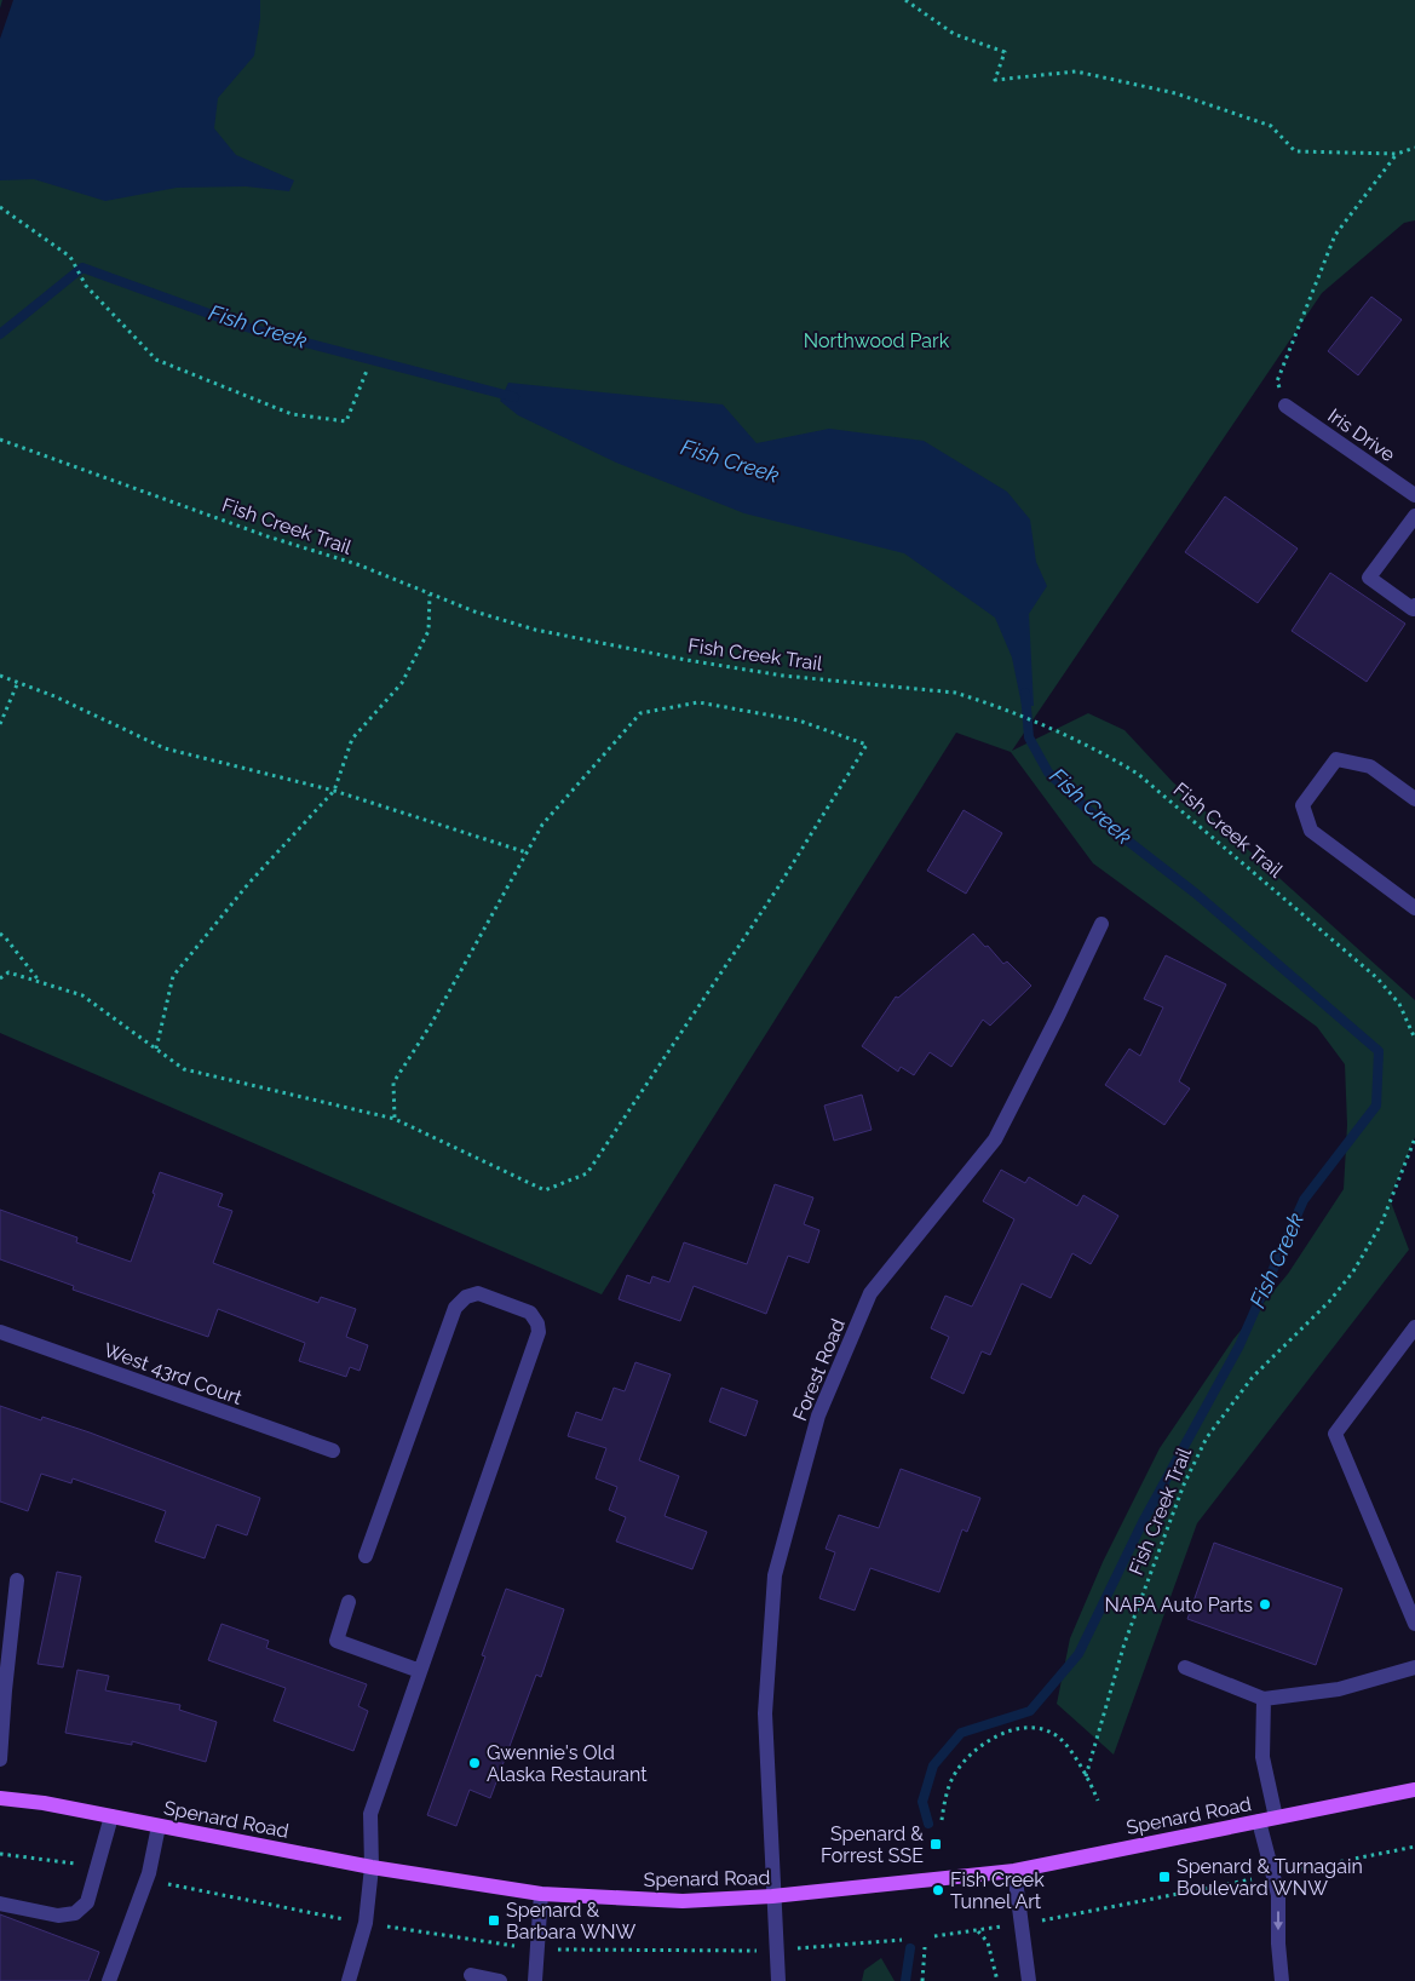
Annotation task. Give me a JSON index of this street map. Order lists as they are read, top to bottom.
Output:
{
  "streets": {
    "main road": ["Spenard Road"],
    "street": ["Iris Drive", "Forest Road", "West 43rd Court"],
    "path": ["Fish Creek Trail"]
  },
  "crossings": [
    ["Forest Road", "Spenard Road"]
  ],
  "water": ["Fish Creek"],
  "parks": ["Northwood Park"],
  "places": {
    "other": ["NAPA Auto Parts", "Gwennie's Old Alaska Restaurant", "Fish Creek Tunnel Art"],
    "transit": ["Spenard & Forrest SSE", "Spenard & Turnagain Boulevard WNW", "Spenard & Barbara WNW"]
  }
}
